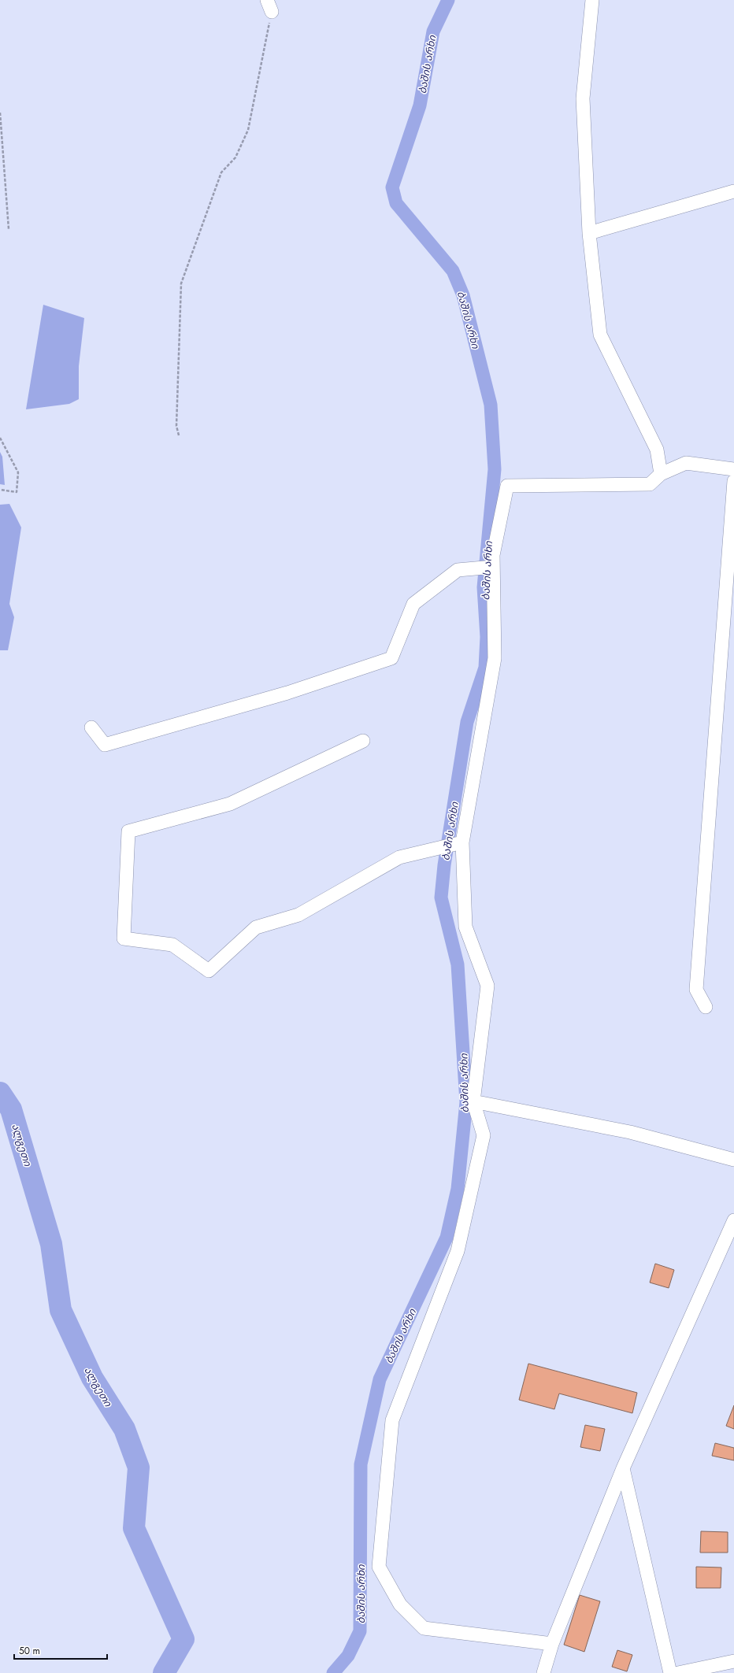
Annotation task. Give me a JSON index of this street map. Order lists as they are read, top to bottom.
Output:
{
  "water": ["ბაშის არხი", "ალგეთი"],
  "scale_bar": "50 m"
}
